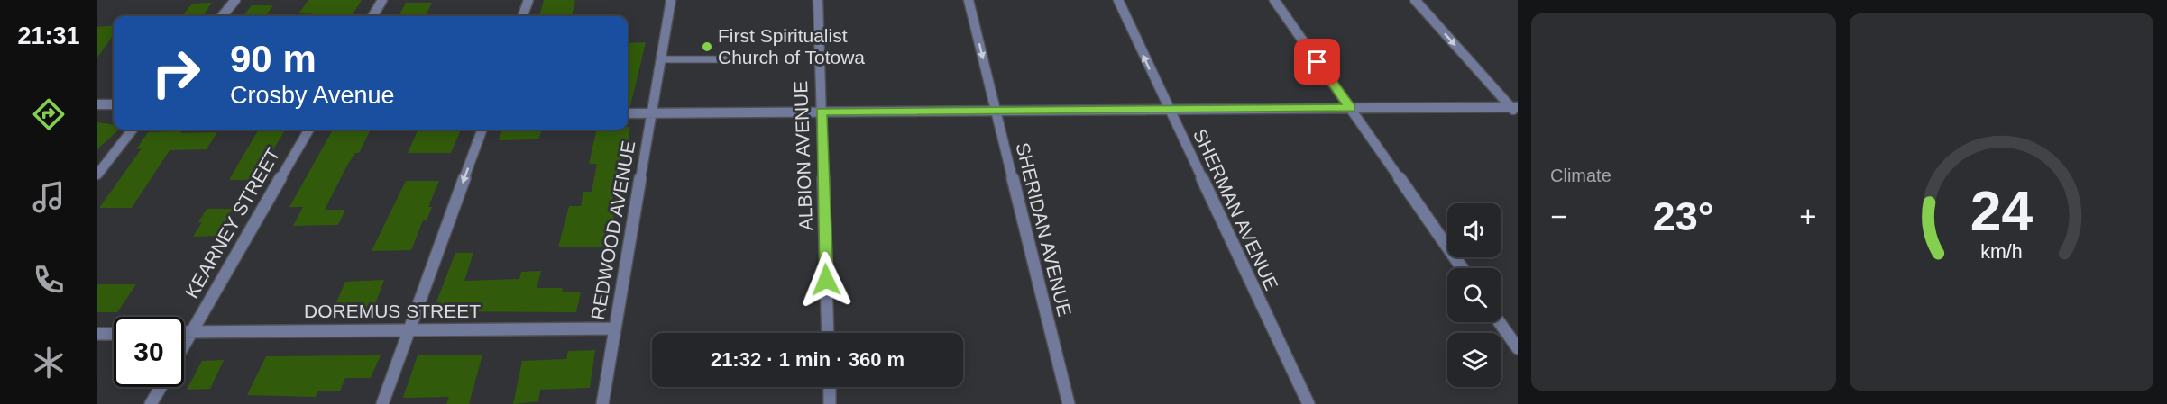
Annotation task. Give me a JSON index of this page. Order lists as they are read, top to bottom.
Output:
{
  "streets": {
    "street": [
      "ALBION AVENUE",
      "SHERMAN AVENUE",
      "KEARNEY STREET",
      "SHERIDAN AVENUE",
      "REDWOOD AVENUE",
      "DOREMUS STREET"
    ]
  },
  "crossings": [
    ["KEARNEY STREET", "DOREMUS STREET"],
    ["REDWOOD AVENUE", "DOREMUS STREET"]
  ],
  "places": ["First Spiritualist Church of Totowa"],
  "page": {
    "tabs": "21:31",
    "tile": "Climate",
    "turn": ["90 m", "Crosby Avenue"],
    "heat": ["−", "23°", "+"],
    "limit": "30",
    "trip": "21:32 · 1 min · 360 m",
    "gauge": ["24", "km/h"]
  }
}
